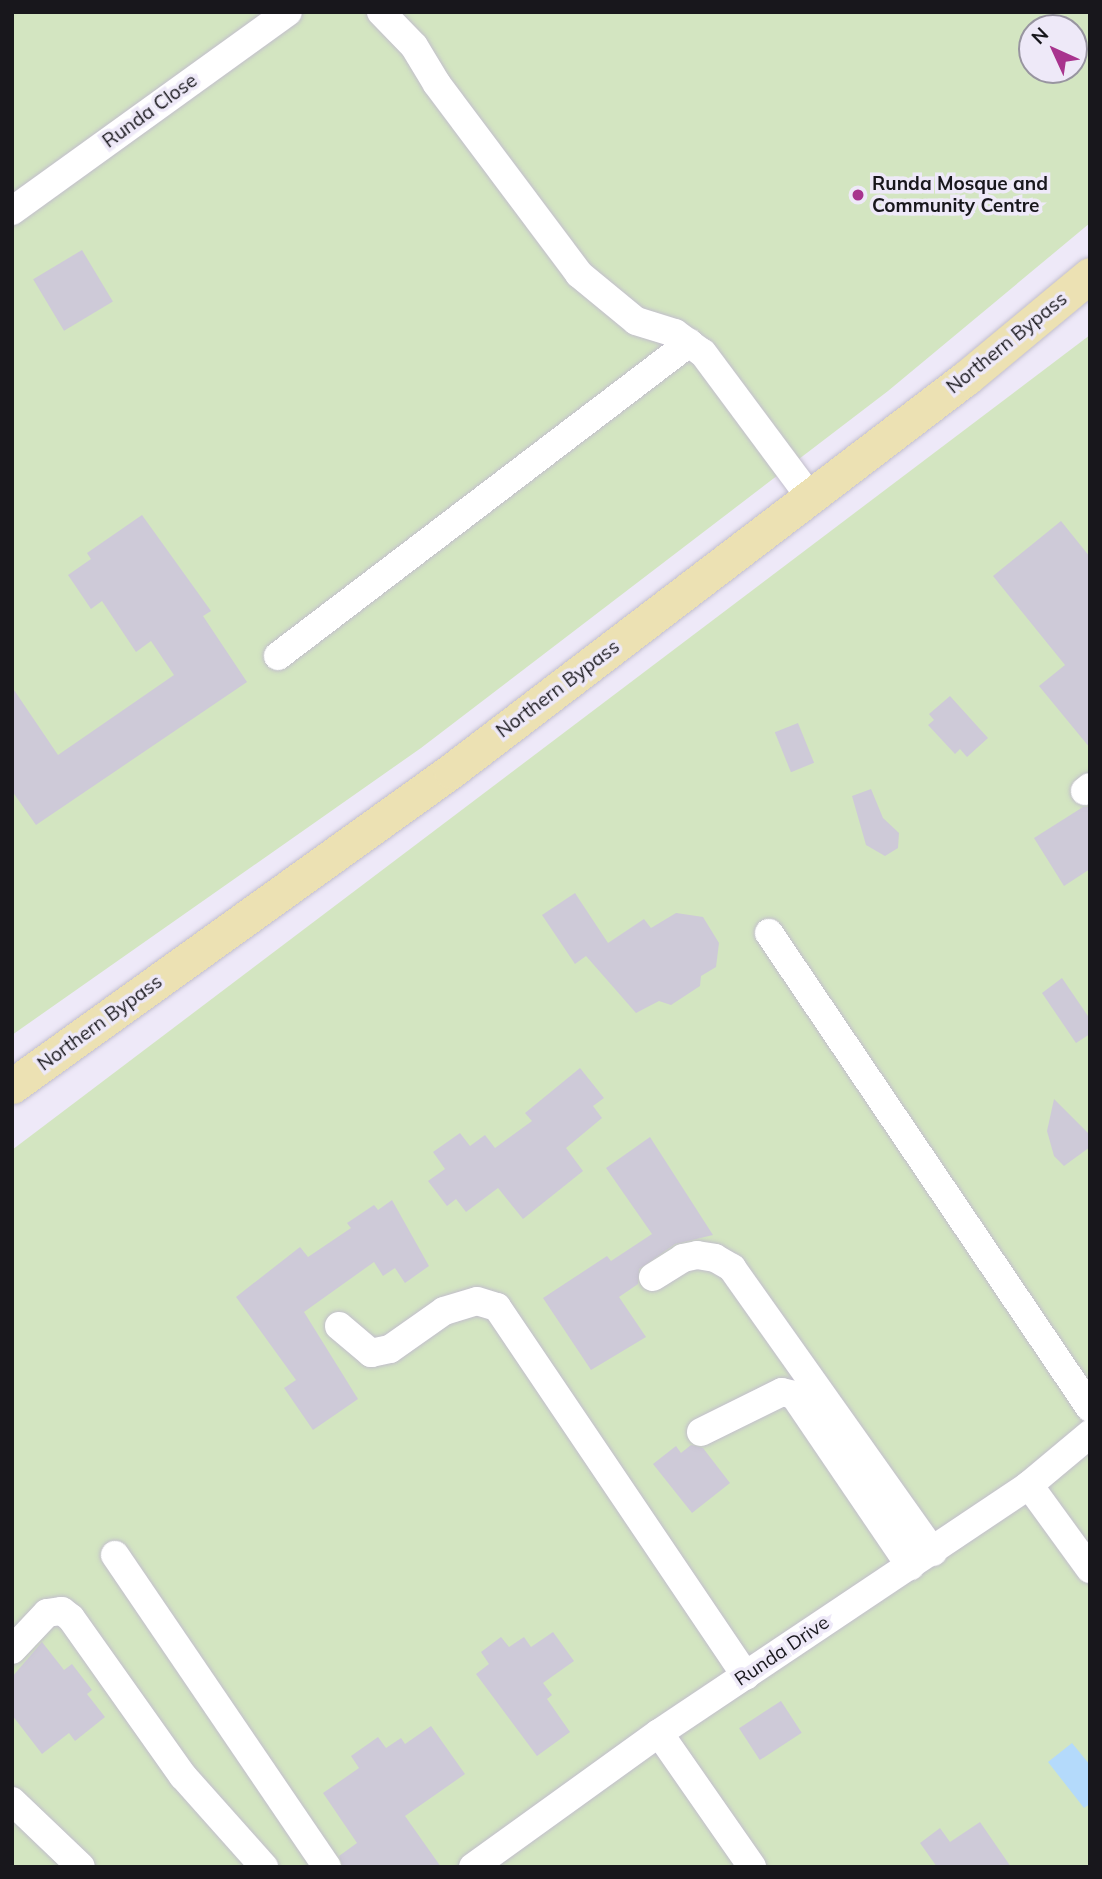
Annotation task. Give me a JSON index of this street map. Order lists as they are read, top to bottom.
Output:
{
  "streets": {
    "main road": ["Northern Bypass"],
    "street": ["Runda Close", "Runda Drive"]
  },
  "places": ["Runda Mosque and Community Centre"],
  "north": "top left"
}
